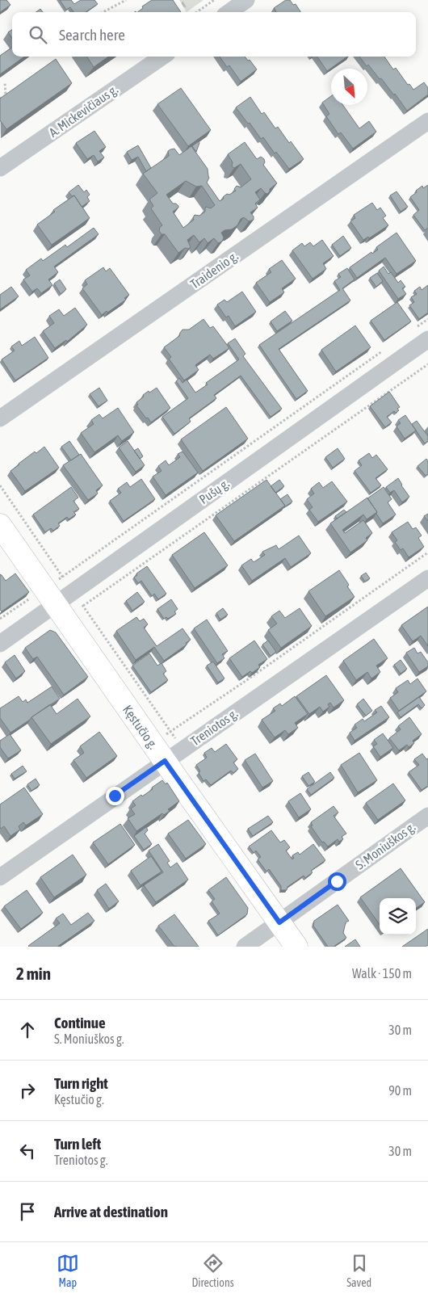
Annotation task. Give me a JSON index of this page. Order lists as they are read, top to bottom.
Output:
{
  "streets": {
    "main road": ["Kęstučio g."],
    "street": [
      "A. Mickevičiaus g.",
      "Traidenio g.",
      "Pušų g.",
      "Treniotos g.",
      "S. Moniuškos g."
    ]
  },
  "crossings": [
    ["Pušų g.", "Kęstučio g."],
    ["Kęstučio g.", "Treniotos g."],
    ["Kęstučio g.", "S. Moniuškos g."]
  ],
  "north": "bottom right",
  "page": {
    "search": "Search here",
    "heading": ["2 min", "Walk · 150 m"],
    "list": [
      ["Continue", "S. Moniuškos g.", "30 m"],
      ["Turn right", "Kęstučio g.", "90 m"],
      ["Turn left", "Treniotos g.", "30 m"],
      "Arrive at destination"
    ],
    "nav": ["Map", "Directions", "Saved"]
  }
}
